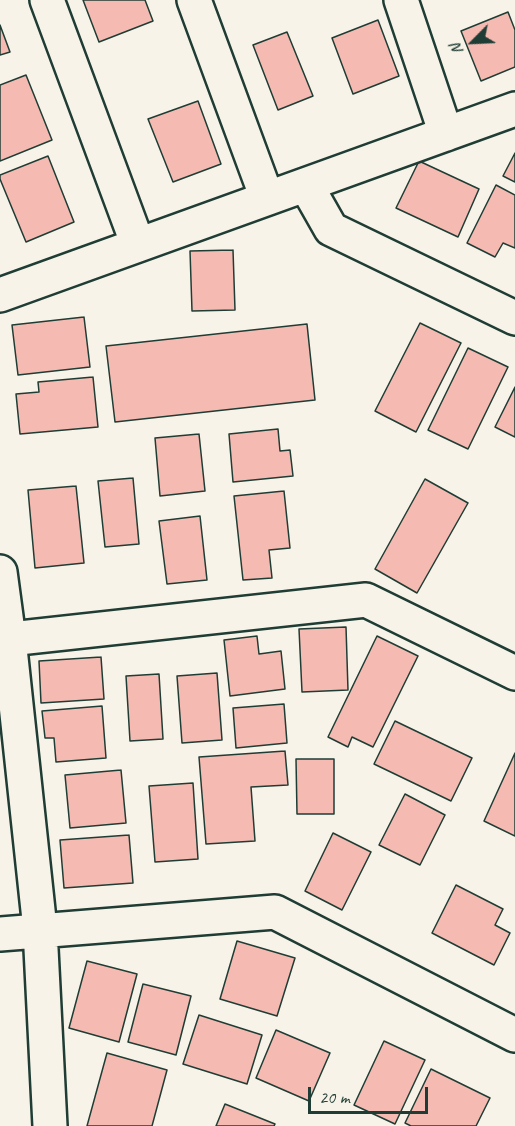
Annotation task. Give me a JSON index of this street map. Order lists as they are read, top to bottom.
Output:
{
  "scale_bar": "20 m",
  "north": "bottom left"
}
